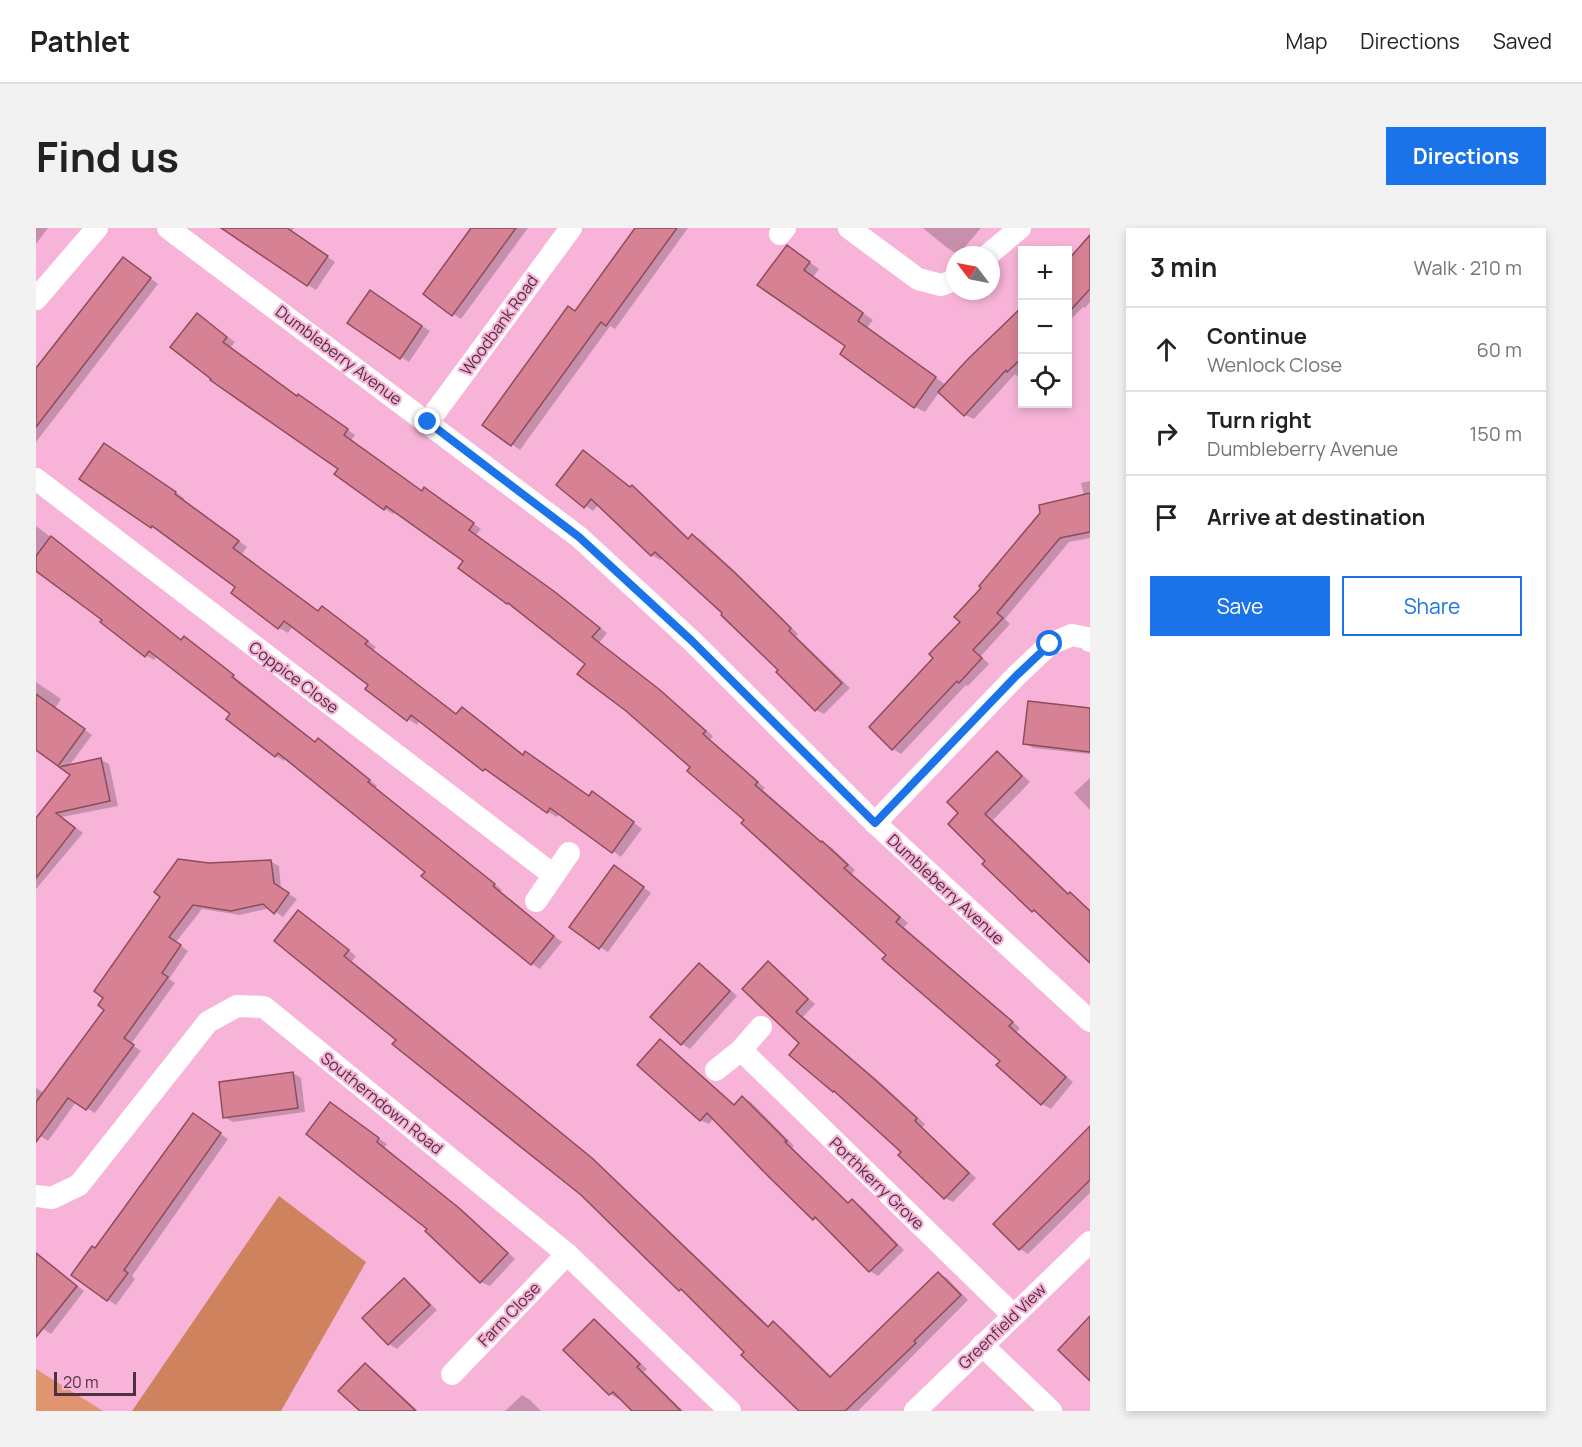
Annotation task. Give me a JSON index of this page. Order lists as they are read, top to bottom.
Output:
{
  "streets": {
    "street": [
      "Woodbank Road",
      "Dumbleberry Avenue",
      "Coppice Close",
      "Southerndown Road",
      "Porthkerry Grove",
      "Farm Close",
      "Greenfield View"
    ]
  },
  "crossings": [
    ["Woodbank Road", "Dumbleberry Avenue"],
    ["Southerndown Road", "Farm Close"],
    ["Porthkerry Grove", "Greenfield View"]
  ],
  "scale_bar": "20 m",
  "north": "top left",
  "page": {
    "header": "Pathlet",
    "nav": ["Map", "Directions", "Saved"],
    "title": "Find us",
    "buttons": [
      "Directions",
      ["Save", "Share"]
    ],
    "heading": ["3 min", "Walk · 210 m"],
    "map_buttons": ["+", "−"],
    "list": [
      ["Continue", "Wenlock Close", "60 m"],
      ["Turn right", "Dumbleberry Avenue", "150 m"],
      "Arrive at destination"
    ],
    "scale": "20 m"
  }
}
